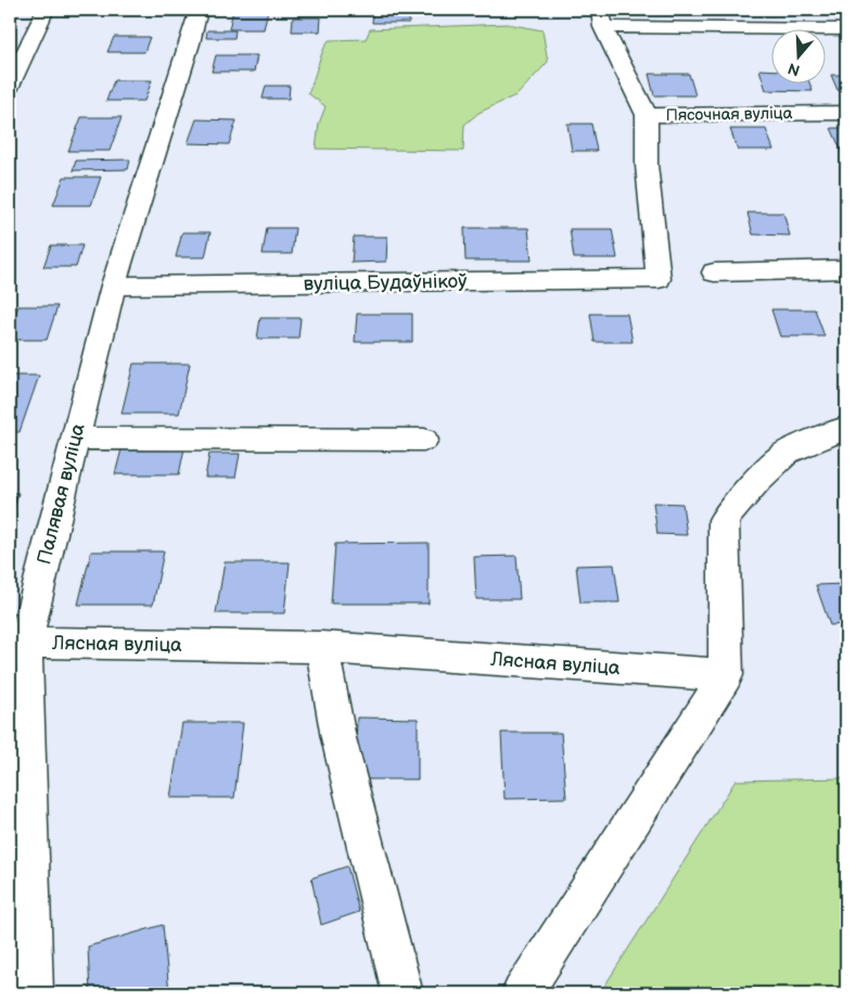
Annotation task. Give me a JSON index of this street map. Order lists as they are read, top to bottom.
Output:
{
  "streets": {
    "street": [
      "Пясочная вуліца",
      "вуліца Будаўнікоў",
      "Палявая вуліца",
      "Лясная вуліца"
    ]
  },
  "crossings": [
    ["Пясочная вуліца", "вуліца Будаўнікоў"],
    ["вуліца Будаўнікоў", "Палявая вуліца"],
    ["Палявая вуліца", "Лясная вуліца"]
  ],
  "north": "bottom"
}
